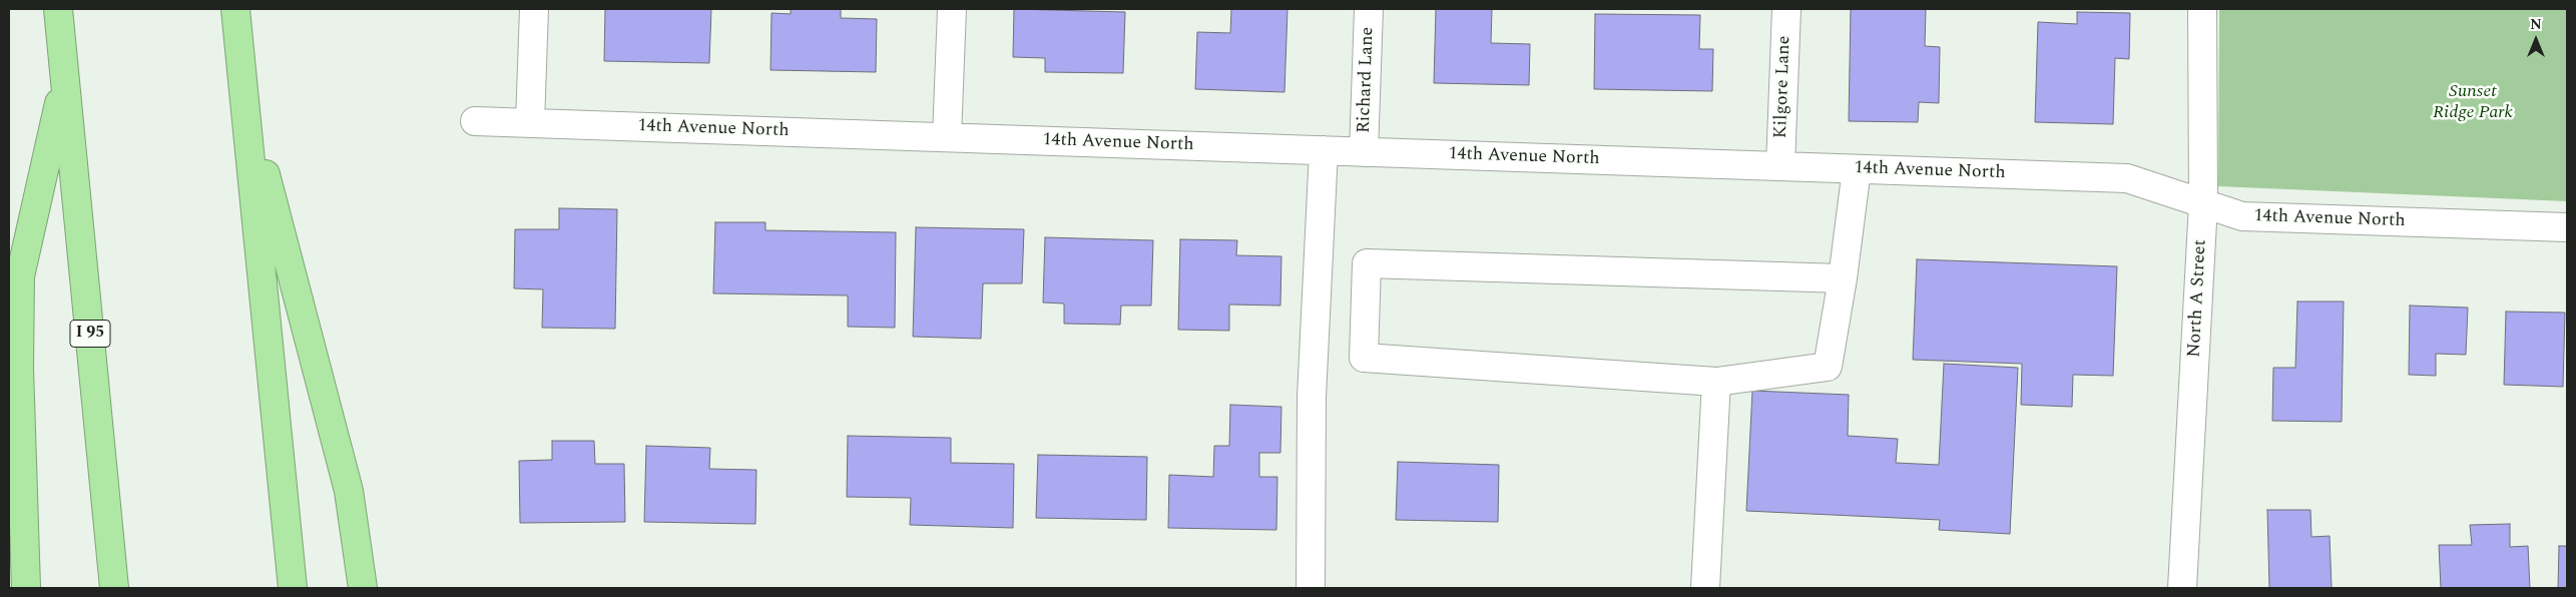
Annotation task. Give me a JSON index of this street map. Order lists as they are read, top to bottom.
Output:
{
  "streets": {
    "highway": ["I 95"],
    "street": [
      "Richard Lane",
      "Kilgore Lane",
      "14th Avenue North",
      "North A Street"
    ]
  },
  "crossings": [
    ["Richard Lane", "14th Avenue North"],
    ["Kilgore Lane", "14th Avenue North"],
    ["14th Avenue North", "North A Street"]
  ],
  "parks": ["Sunset Ridge Park"],
  "north": "top"
}
